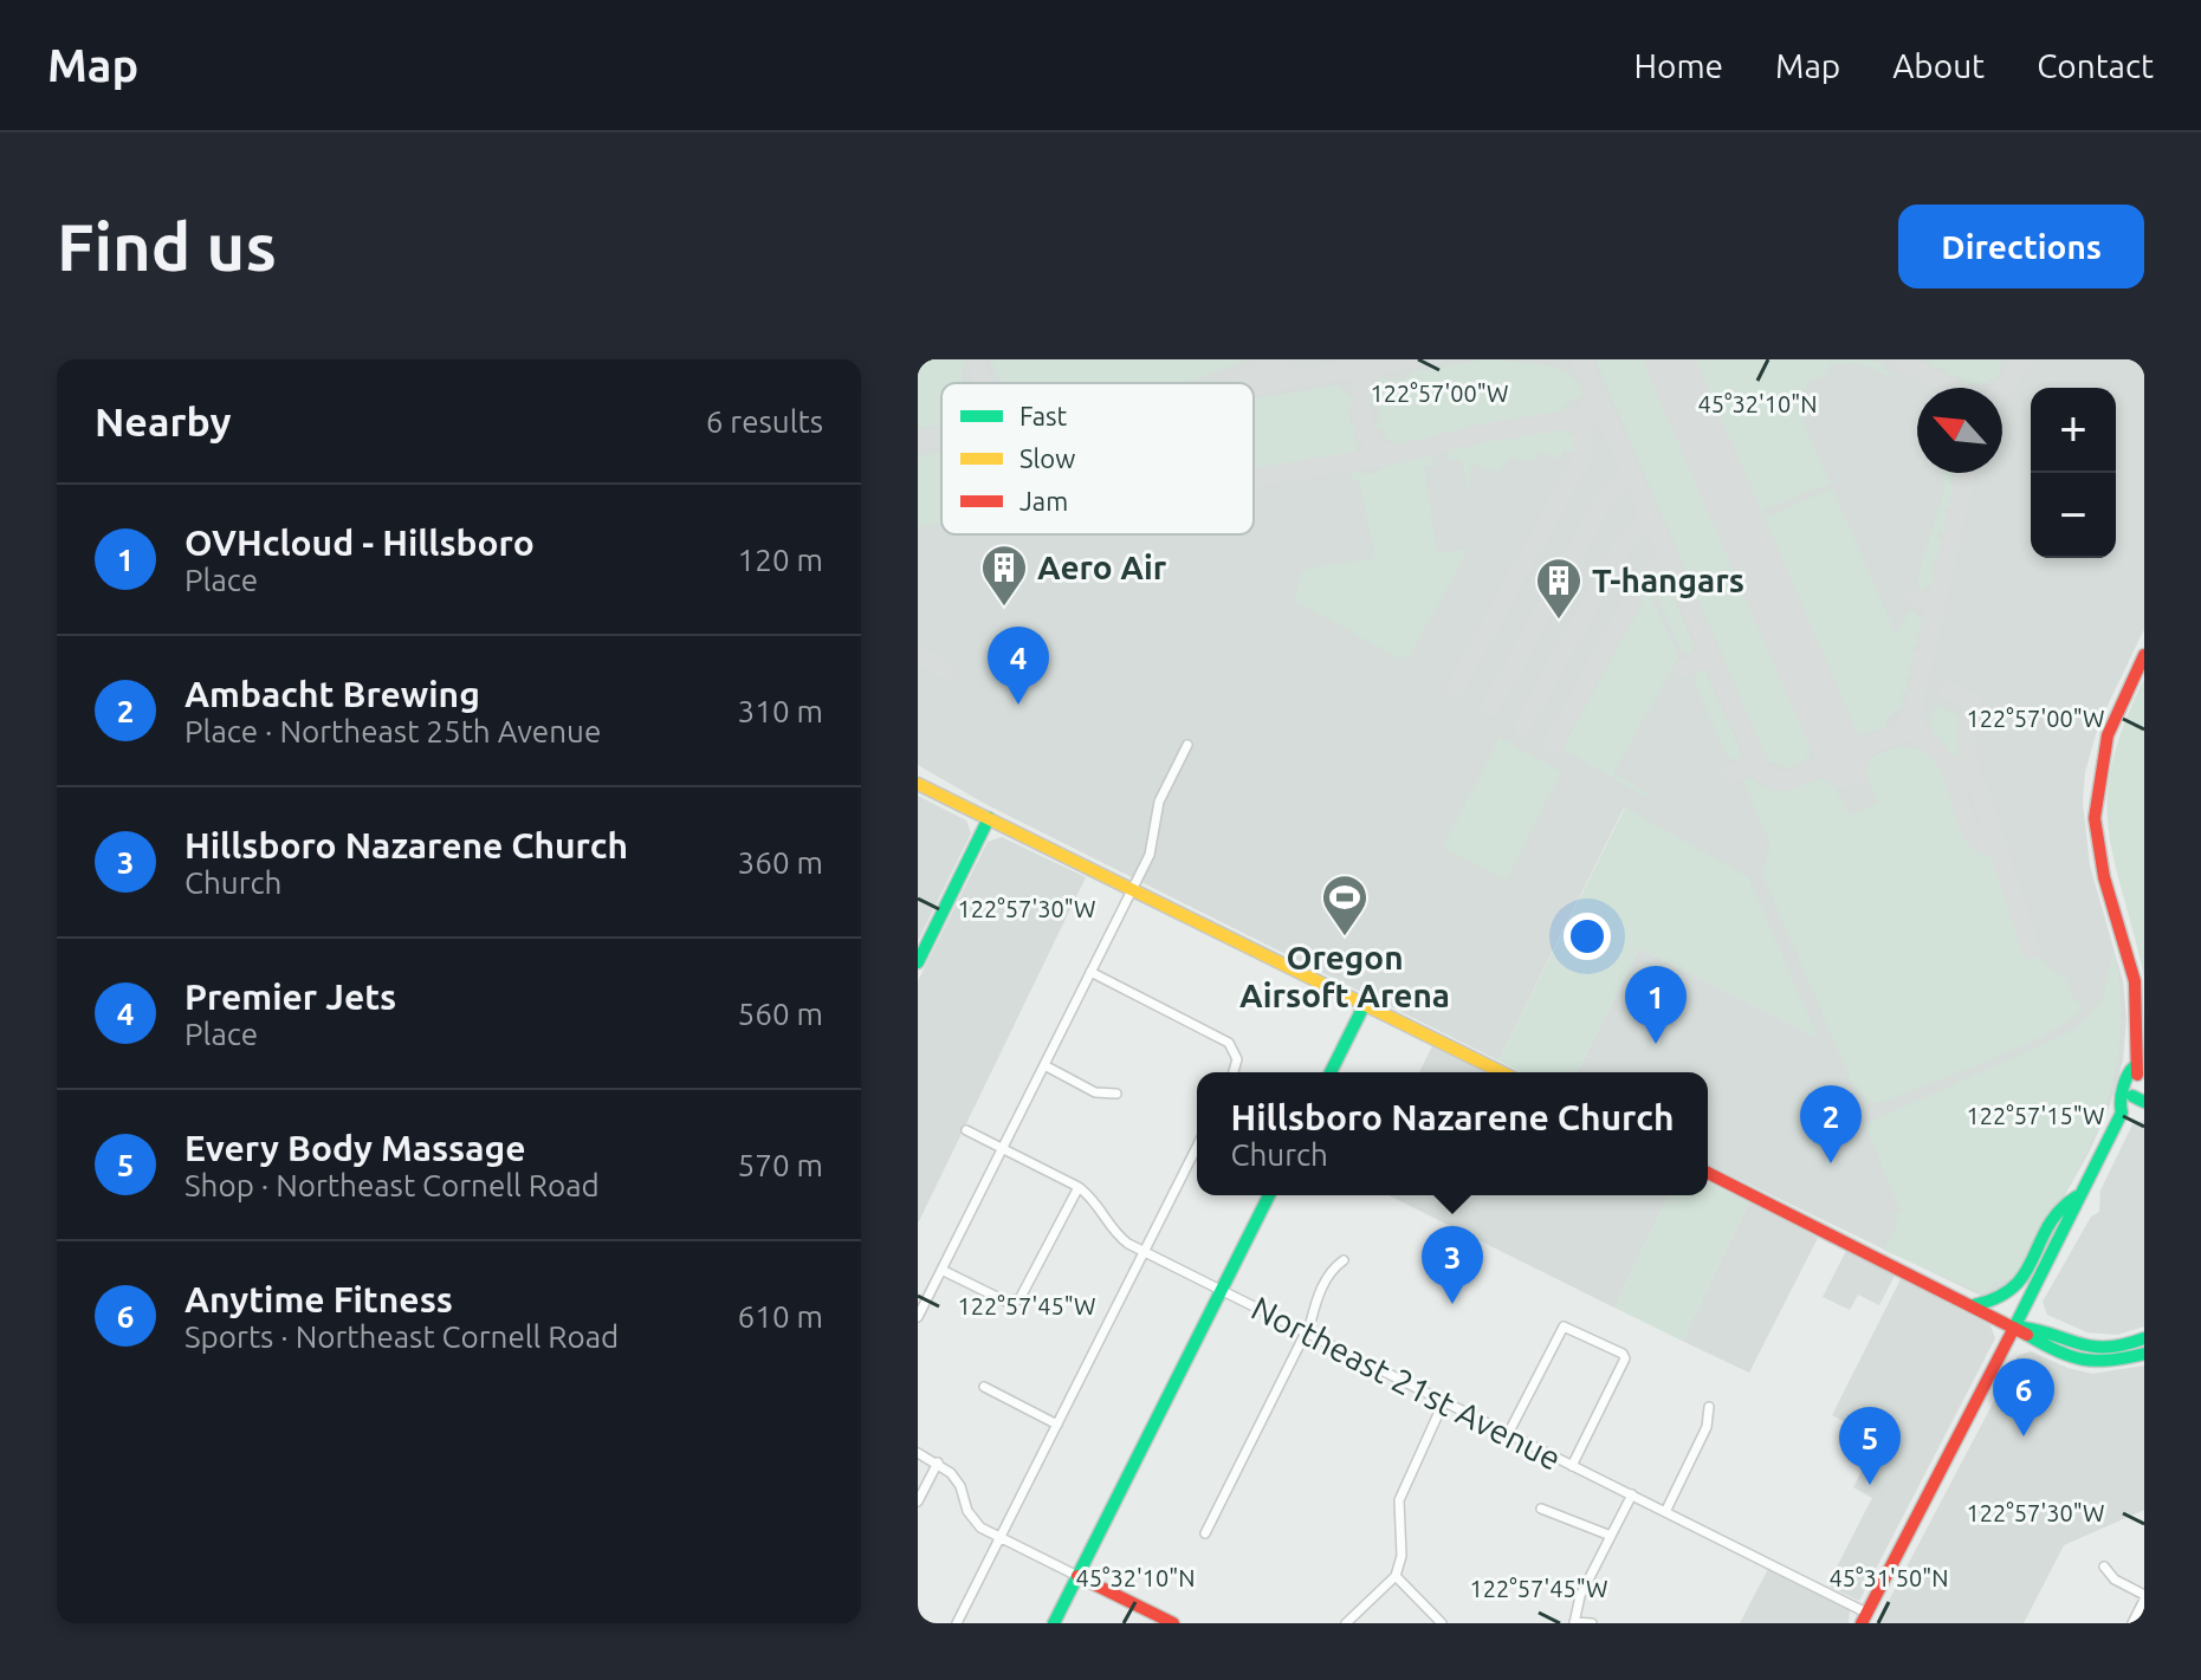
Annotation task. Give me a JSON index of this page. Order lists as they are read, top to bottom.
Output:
{
  "streets": {
    "street": ["Northeast 21st Avenue"]
  },
  "places": {
    "building": ["Aero Air", "T-hangars"],
    "sports": ["Oregon Airsoft Arena"]
  },
  "legend": ["Fast", "Slow", "Jam"],
  "north": "top left",
  "page": {
    "header": "Map",
    "nav": [
      "Home",
      "Map",
      "About",
      "Contact"
    ],
    "buttons": "Directions",
    "title": "Find us",
    "heading": ["Nearby", "6 results"],
    "map_buttons": ["+", "−"],
    "list": [
      {
        "mark": "1",
        "name": "OVHcloud - Hillsboro",
        "note": "Place",
        "value": "120 m"
      },
      {
        "mark": "2",
        "name": "Ambacht Brewing",
        "note": "Place · Northeast 25th Avenue",
        "value": "310 m"
      },
      {
        "mark": "3",
        "name": "Hillsboro Nazarene Church",
        "note": "Church",
        "value": "360 m"
      },
      {
        "mark": "4",
        "name": "Premier Jets",
        "note": "Place",
        "value": "560 m"
      },
      {
        "mark": "5",
        "name": "Every Body Massage",
        "note": "Shop · Northeast Cornell Road",
        "value": "570 m"
      },
      {
        "mark": "6",
        "name": "Anytime Fitness",
        "note": "Sports · Northeast Cornell Road",
        "value": "610 m"
      }
    ],
    "pins": [
      "4",
      "1",
      "2",
      "3",
      "6",
      "5"
    ],
    "popup": ["Hillsboro Nazarene Church", "Church"]
  },
  "coordinates": [
    "122°57'00\"W",
    "45°32'10\"N",
    "122°57'30\"W",
    "122°57'15\"W",
    "122°57'45\"W",
    "45°31'50\"N"
  ]
}
